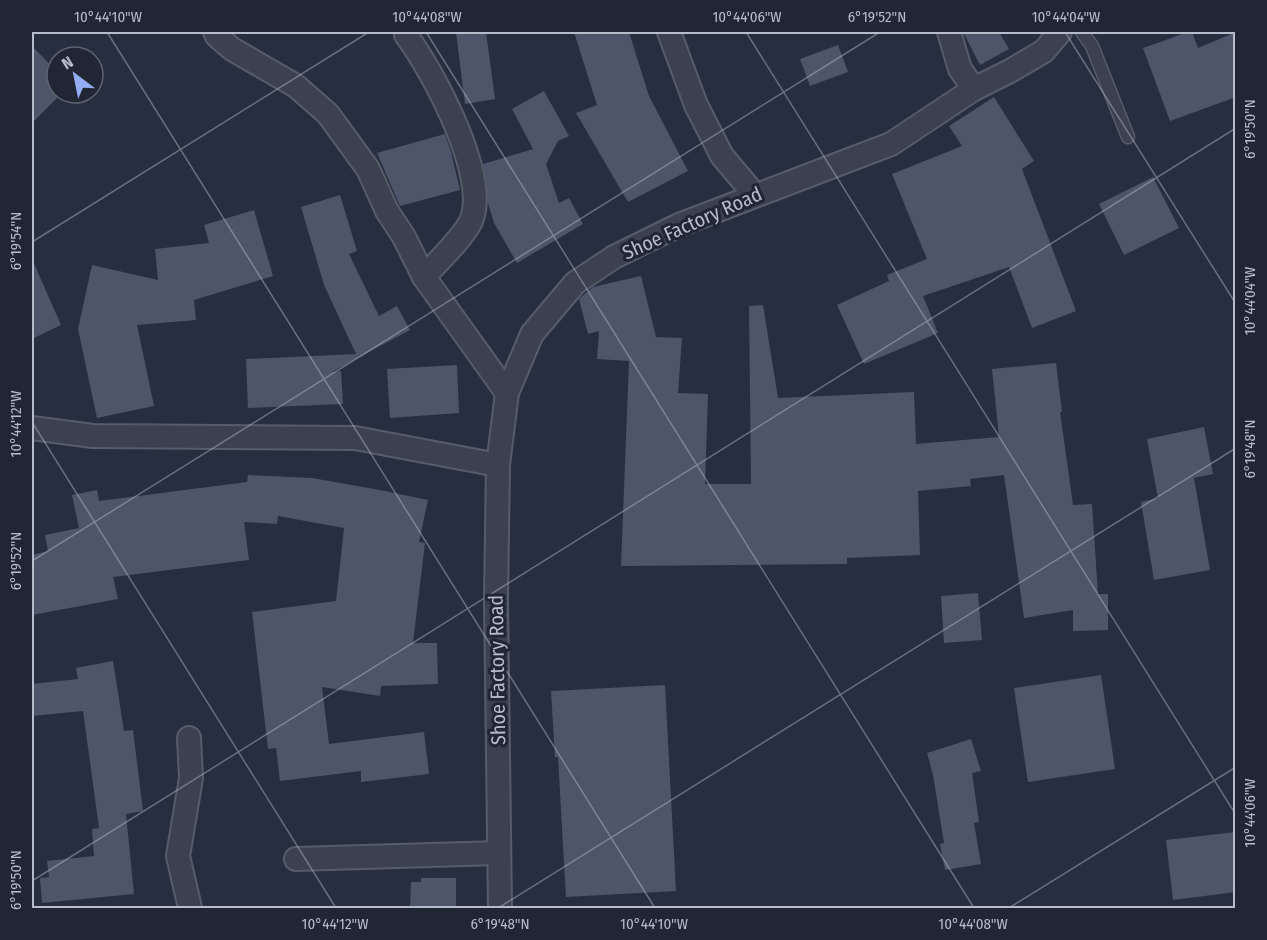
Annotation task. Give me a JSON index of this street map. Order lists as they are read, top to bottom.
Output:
{
  "streets": {
    "street": ["Shoe Factory Road"]
  },
  "north": "top left",
  "coordinates": [
    "10°44'10\"W",
    "10°44'08\"W",
    "10°44'06\"W",
    "6°19'52\"N",
    "10°44'04\"W",
    "6°19'50\"N",
    "6°19'54\"N",
    "10°44'12\"W",
    "6°19'48\"N"
  ]
}
